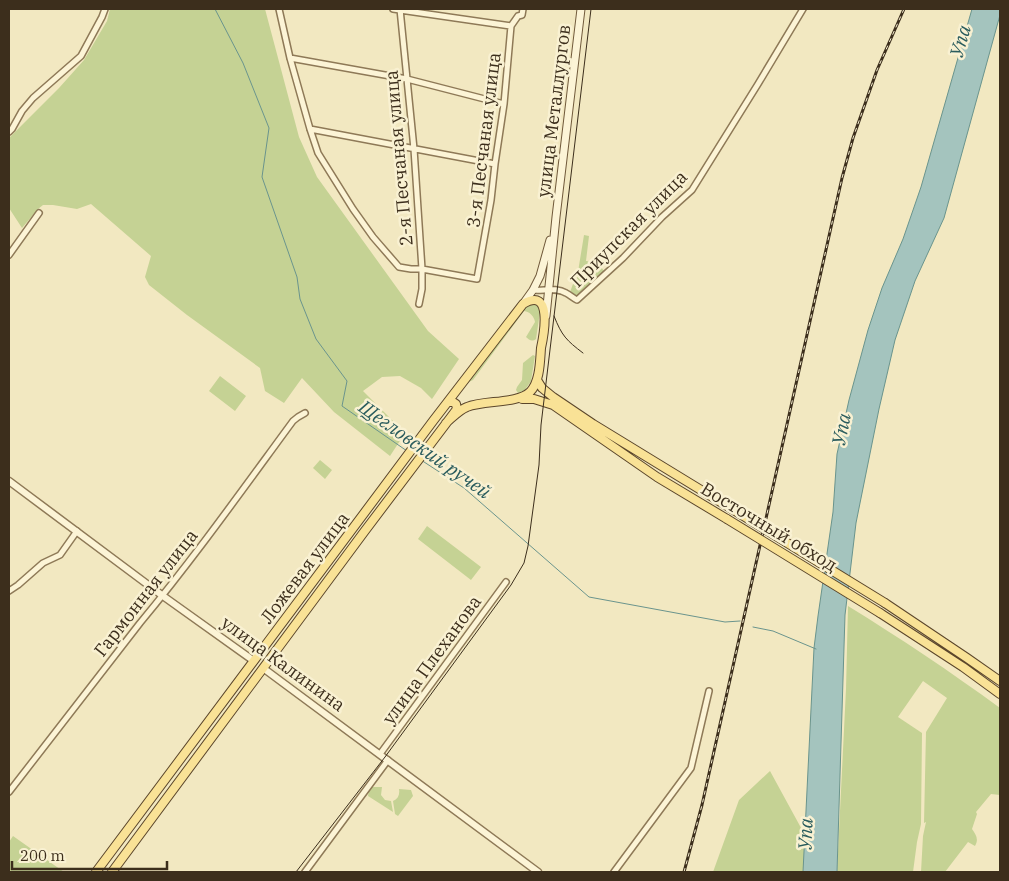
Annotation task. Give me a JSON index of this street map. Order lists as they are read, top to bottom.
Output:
{
  "streets": {
    "main road": [
      "улица Металлургов",
      "Восточный обход",
      "Ложевая улица",
      "улица Калинина"
    ],
    "street": [
      "3-я Песчаная улица",
      "2-я Песчаная улица",
      "Приупская улица",
      "Гармонная улица",
      "улица Плеханова"
    ]
  },
  "crossings": [
    ["улица Металлургов", "Приупская улица"],
    ["улица Металлургов", "Ложевая улица"],
    ["3-я Песчаная улица", "2-я Песчаная улица"],
    ["Восточный обход", "Ложевая улица"],
    ["Ложевая улица", "улица Калинина"],
    ["Гармонная улица", "улица Калинина"],
    ["улица Плеханова", "улица Калинина"]
  ],
  "water": ["Упа", "Щегловский ручей"],
  "scale_bar": "200 m"
}
